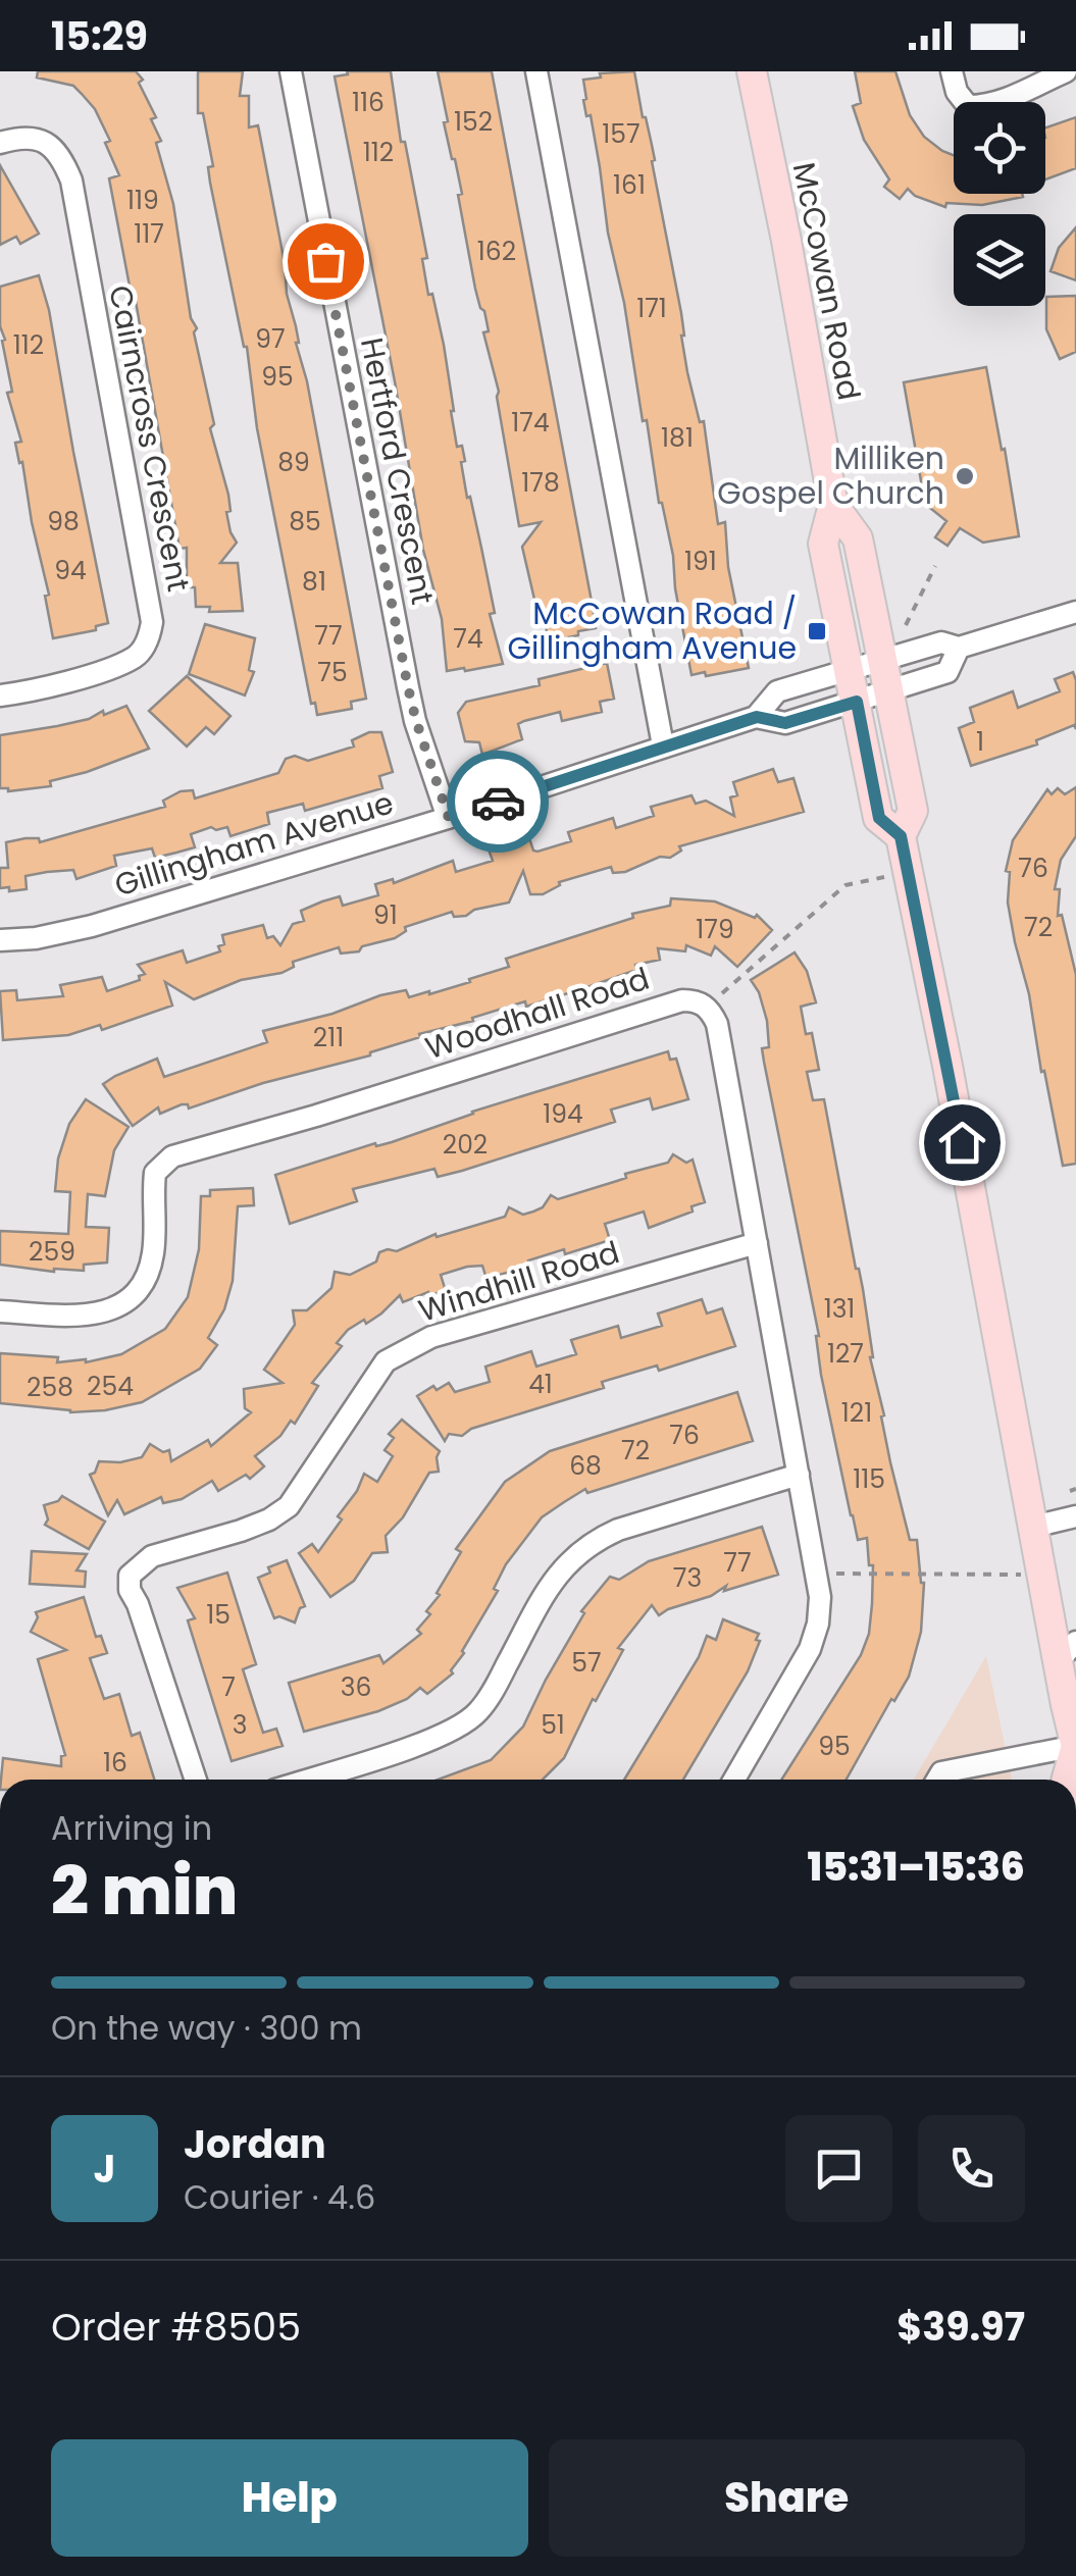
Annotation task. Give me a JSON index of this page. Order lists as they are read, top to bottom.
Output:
{
  "streets": {
    "main road": ["McCowan Road"],
    "street": [
      "Cairncross Crescent",
      "Hertford Crescent",
      "Gillingham Avenue",
      "Woodhall Road",
      "Windhill Road"
    ]
  },
  "crossings": [
    ["McCowan Road", "Gillingham Avenue"],
    ["Hertford Crescent", "Gillingham Avenue"],
    ["Woodhall Road", "Windhill Road"]
  ],
  "places": {
    "other": ["Milliken Gospel Church"],
    "transit": ["McCowan Road / Gillingham Avenue"]
  },
  "house_numbers": [
    "116",
    "152",
    "157",
    "112",
    "161",
    "119",
    "117",
    "162",
    "171",
    "97",
    "112",
    "95",
    "174",
    "181",
    "89",
    "178",
    "98",
    "85",
    "191",
    "94",
    "81",
    "77",
    "74",
    "75",
    "1",
    "76",
    "91",
    "72",
    "179",
    "211",
    "194",
    "202",
    "259",
    "131",
    "127",
    "41",
    "254",
    "258",
    "121",
    "76",
    "72",
    "68",
    "115",
    "77",
    "73",
    "15",
    "57",
    "7",
    "36",
    "3",
    "51",
    "95",
    "16"
  ],
  "page": {
    "status": "15:29",
    "heading": ["2 min", "Arriving in", "15:31–15:36"],
    "panel": [
      "Jordan",
      "Courier · 4.6",
      "Order #8505",
      "$39.97"
    ],
    "bar": "On the way · 300 m",
    "round": "J",
    "buttons": ["Help", "Share"]
  }
}
